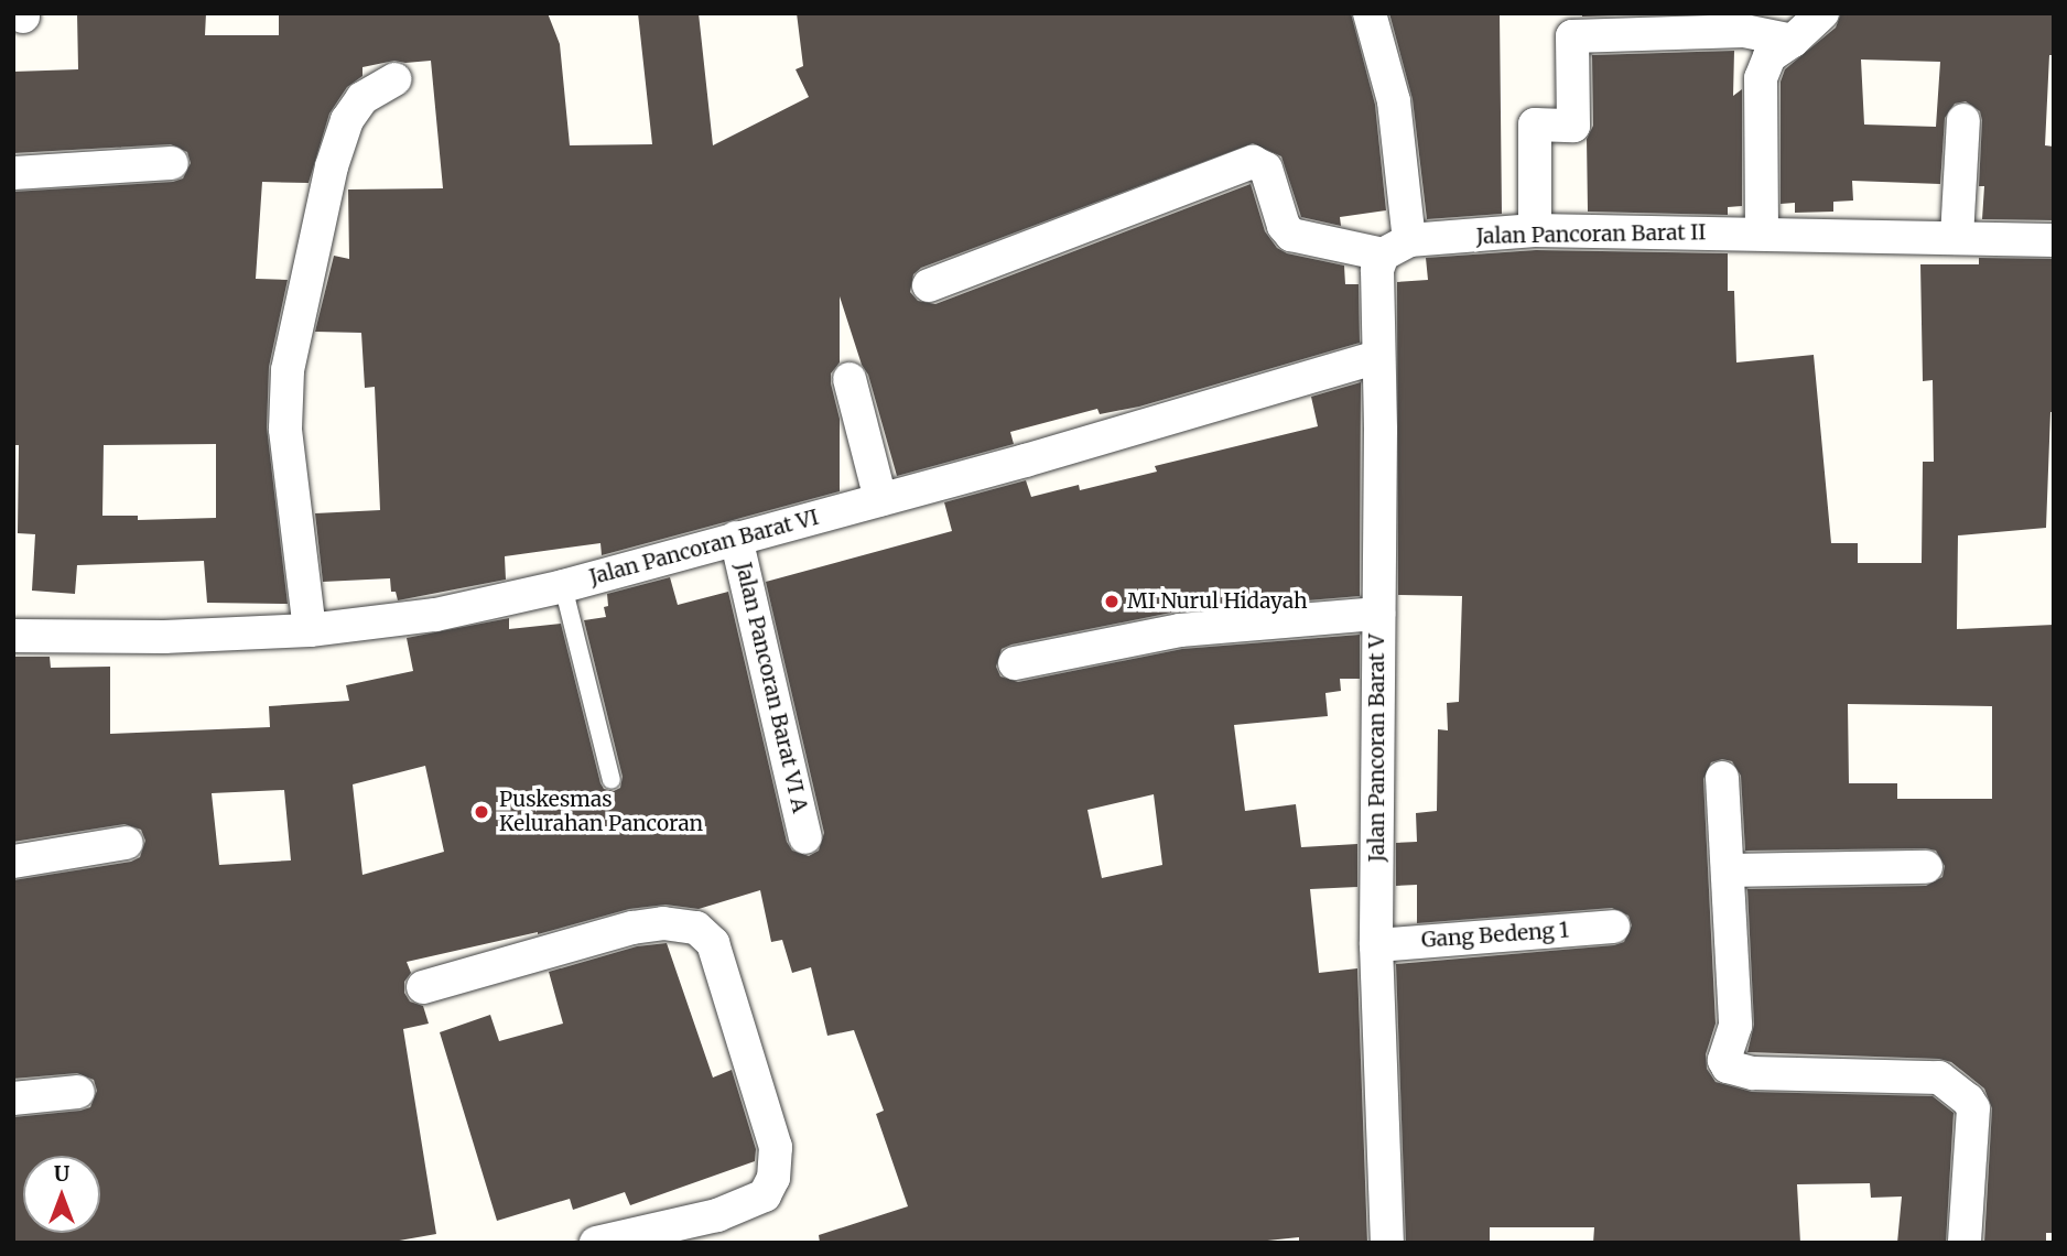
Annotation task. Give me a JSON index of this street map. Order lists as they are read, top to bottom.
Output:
{
  "streets": {
    "street": [
      "Jalan Pancoran Barat II",
      "Jalan Pancoran Barat VI",
      "Jalan Pancoran Barat VI A",
      "Jalan Pancoran Barat V",
      "Gang Bedeng 1"
    ]
  },
  "crossings": [
    ["Jalan Pancoran Barat II", "Jalan Pancoran Barat V"],
    ["Jalan Pancoran Barat VI", "Jalan Pancoran Barat VI A"],
    ["Jalan Pancoran Barat VI", "Jalan Pancoran Barat V"],
    ["Jalan Pancoran Barat V", "Gang Bedeng 1"]
  ],
  "places": ["MI Nurul Hidayah", "Puskesmas Kelurahan Pancoran"],
  "north": "top"
}
